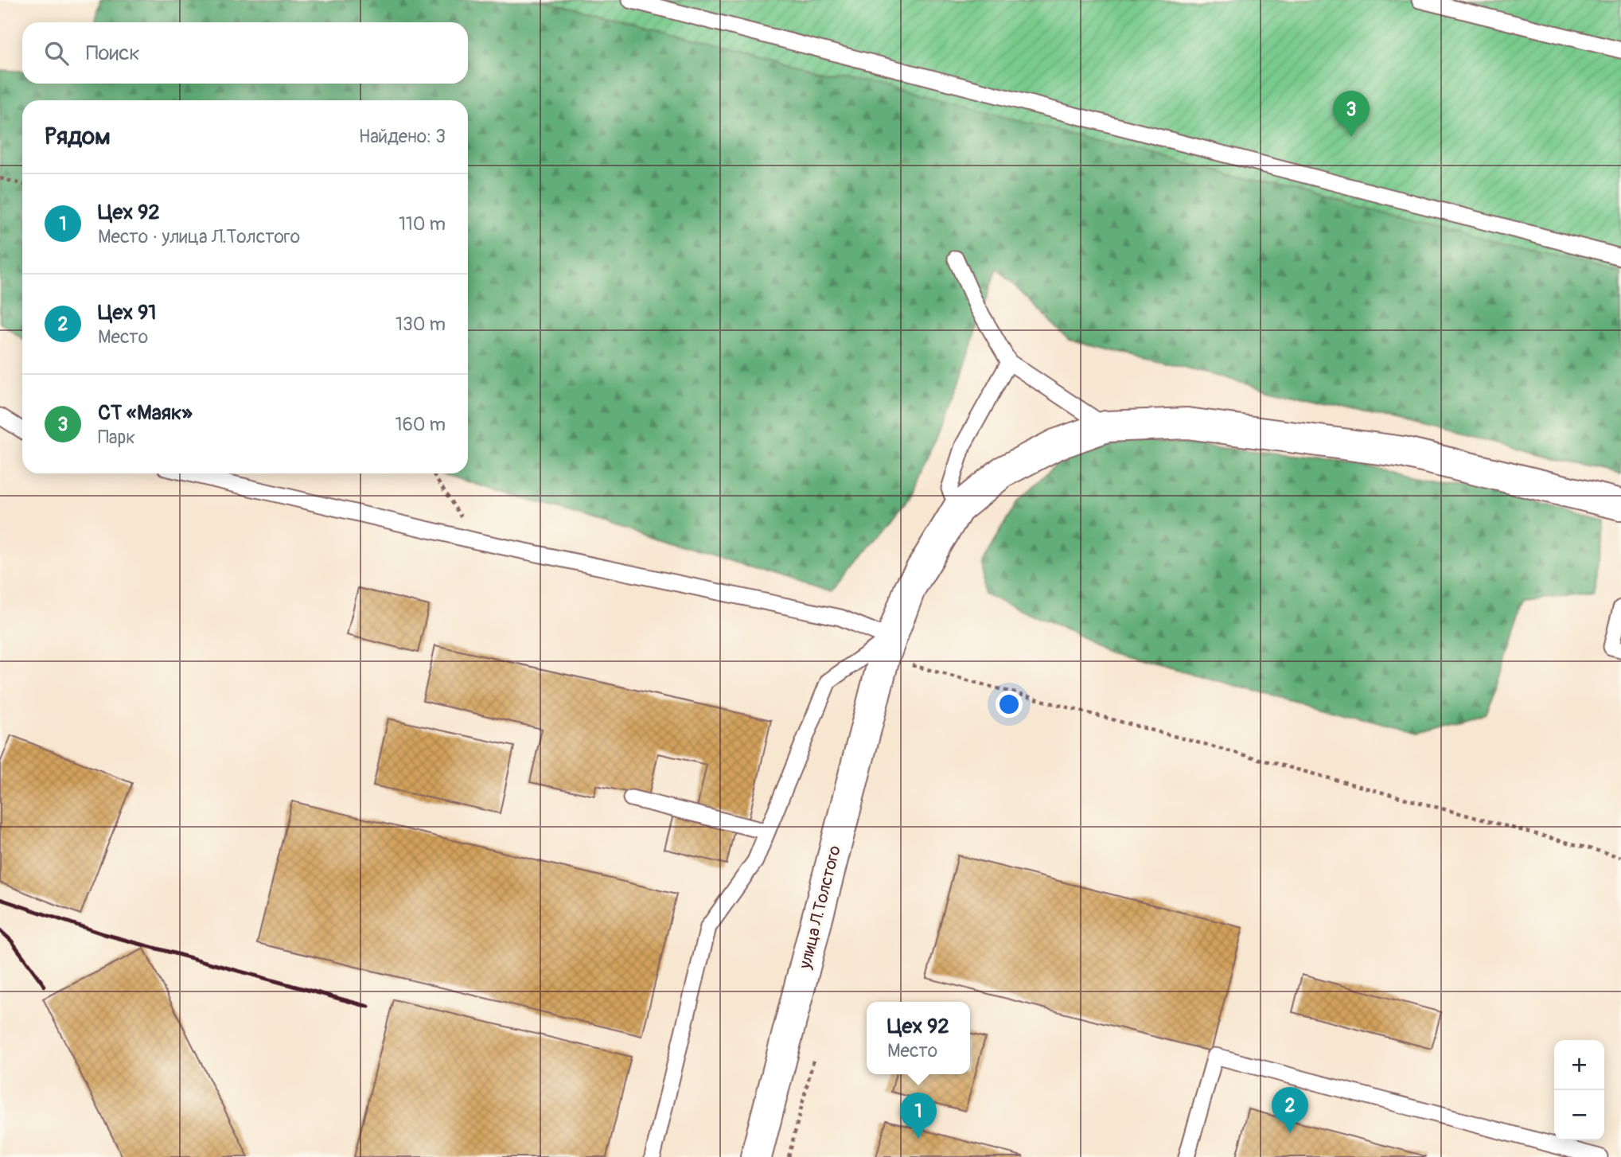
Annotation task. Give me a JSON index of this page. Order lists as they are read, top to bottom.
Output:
{
  "streets": {
    "street": ["улица Л.Толстого"]
  },
  "page": {
    "search": "Поиск",
    "pins": ["3", "2", "1"],
    "heading": ["Рядом", "Найдено: 3"],
    "list": [
      {
        "mark": "1",
        "name": "Цех 92",
        "note": "Место · улица Л.Толстого",
        "value": "110 m"
      },
      {
        "mark": "2",
        "name": "Цех 91",
        "note": "Место",
        "value": "130 m"
      },
      {
        "mark": "3",
        "name": "СТ «Маяк»",
        "note": "Парк",
        "value": "160 m"
      }
    ],
    "popup": ["Цех 92", "Место"],
    "map_buttons": ["+", "−"]
  }
}
